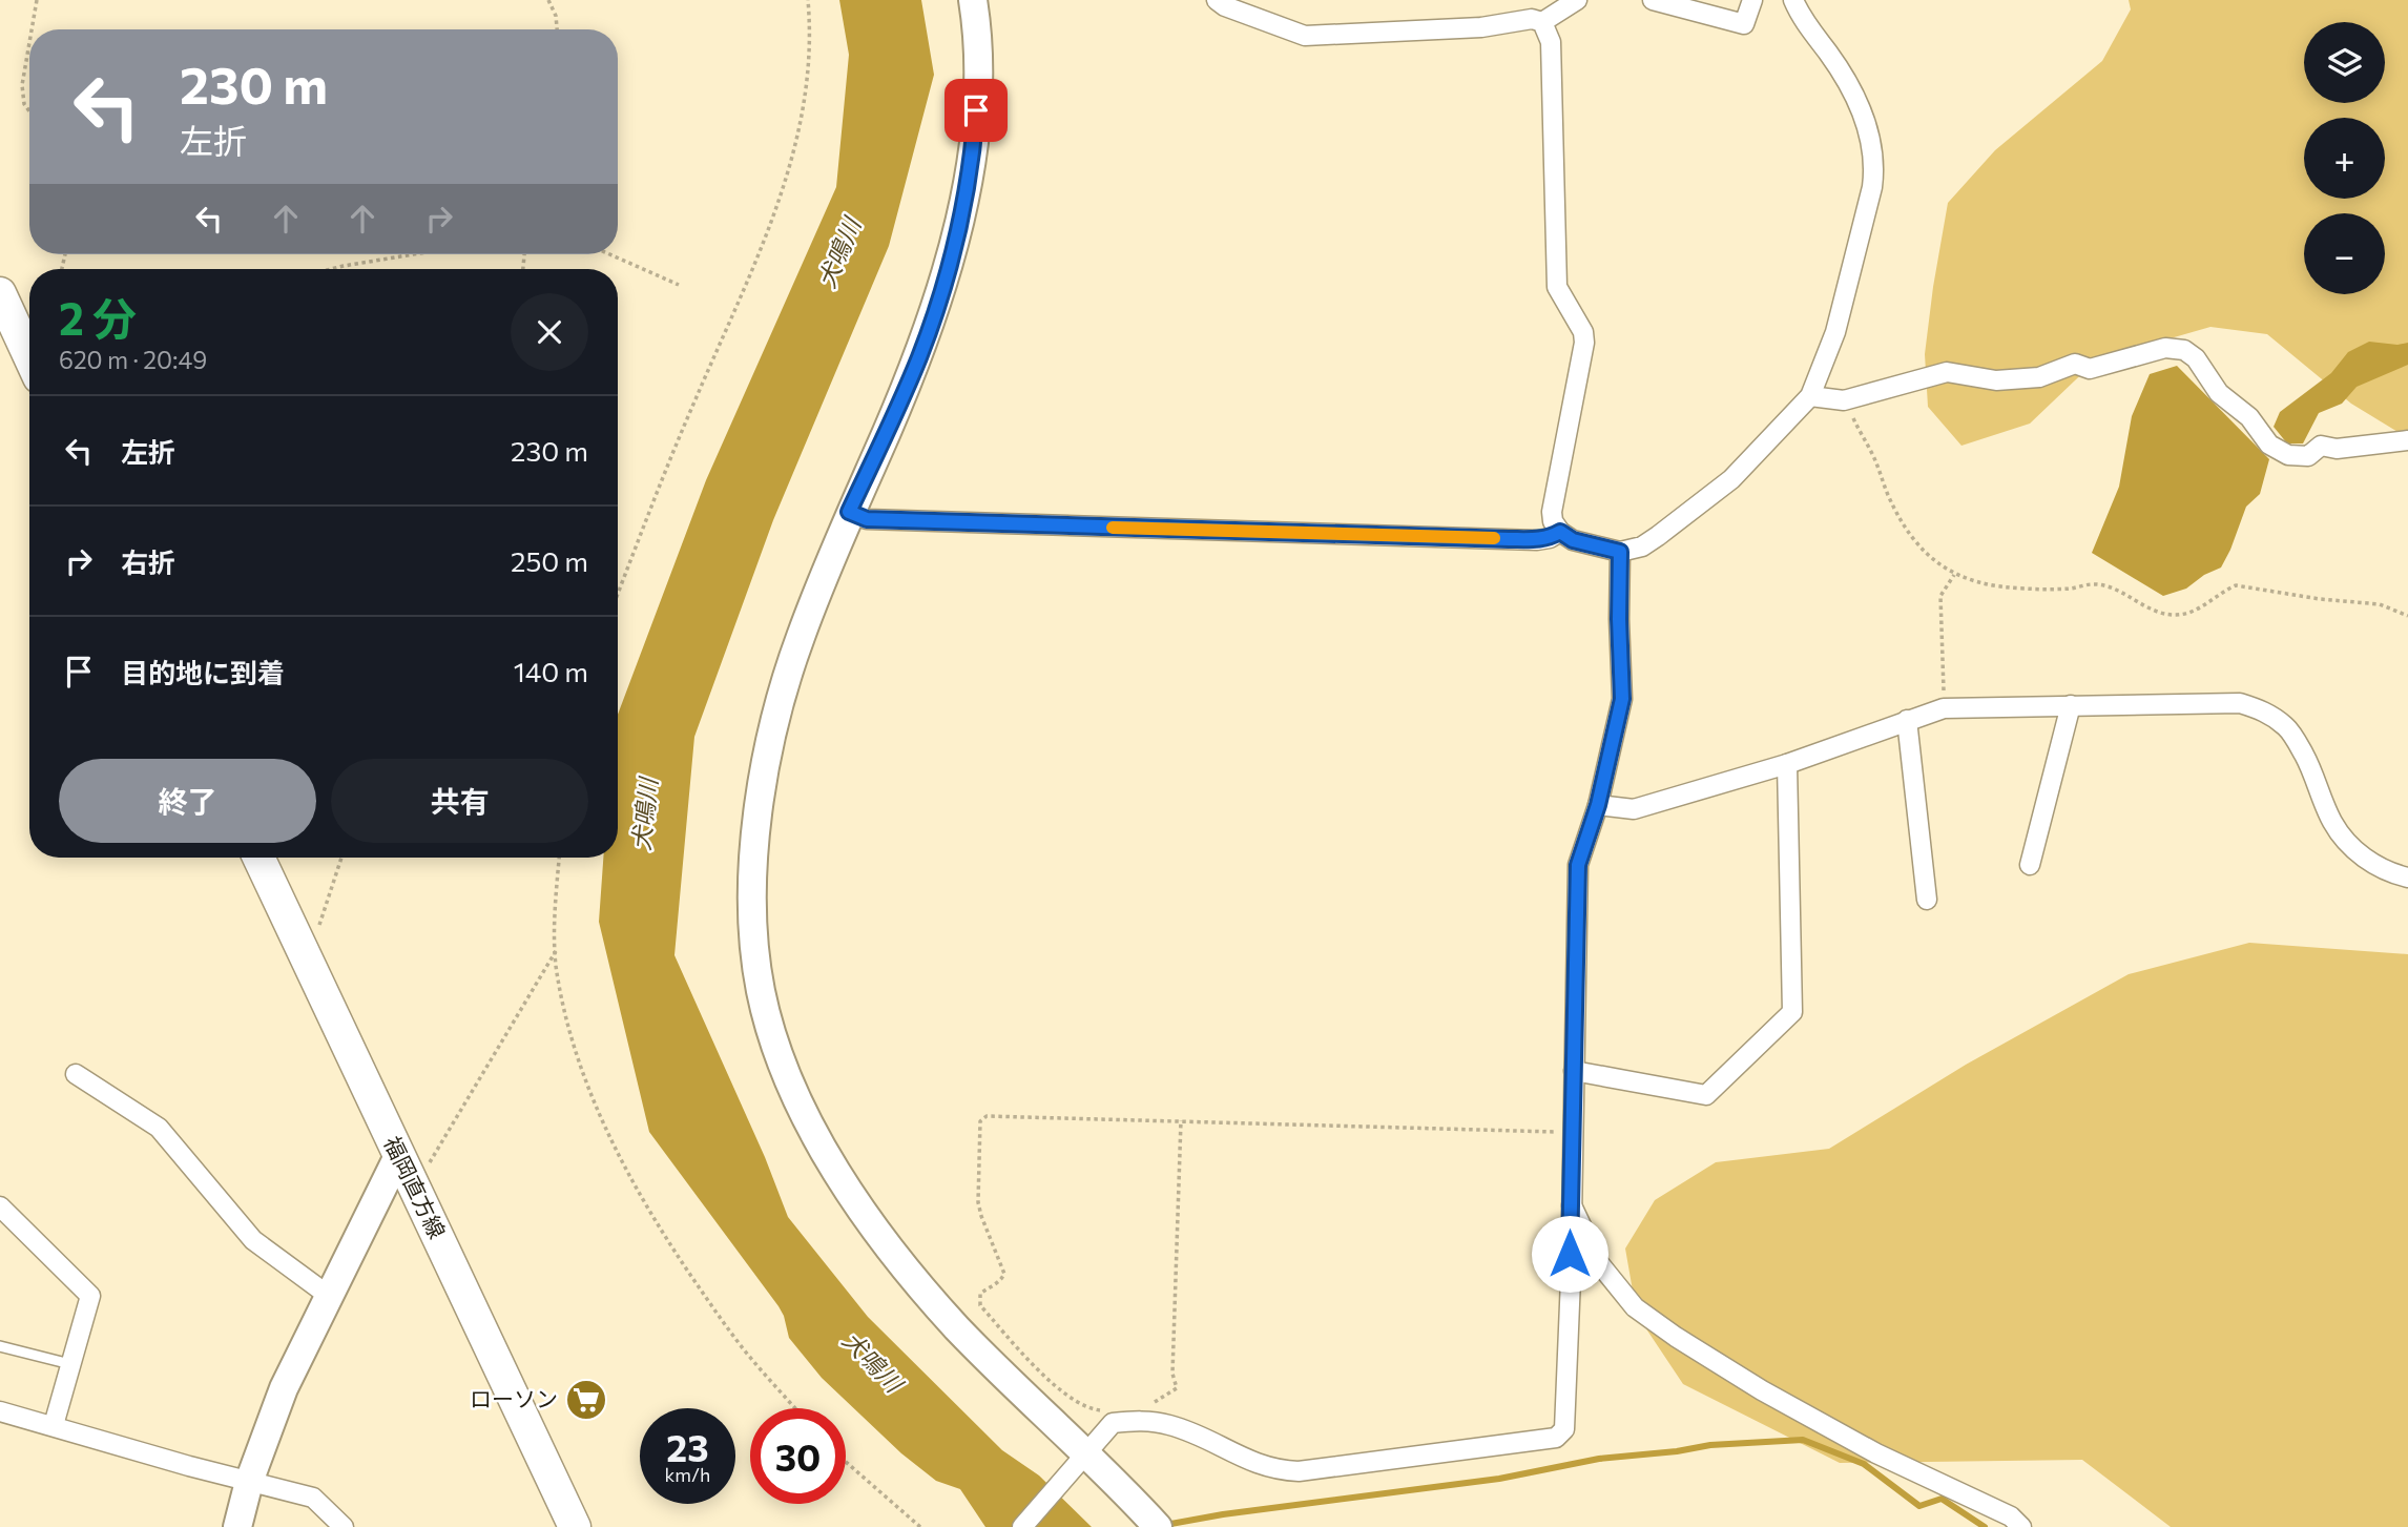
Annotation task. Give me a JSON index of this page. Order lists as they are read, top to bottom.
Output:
{
  "streets": {
    "main road": ["福岡直方線"]
  },
  "water": ["犬鳴川"],
  "places": {
    "supermarket": ["ローソン"]
  },
  "page": {
    "map_buttons": ["+", "−"],
    "turn": ["230 m", "左折"],
    "heading": ["2 分", "620 m · 20:49"],
    "list": [
      {
        "name": "左折",
        "value": "230 m"
      },
      {
        "name": "右折",
        "value": "250 m"
      },
      {
        "name": "目的地に到着",
        "value": "140 m"
      }
    ],
    "buttons": ["終了", "共有"],
    "speed": "23 km/h",
    "limit": "30"
  }
}
